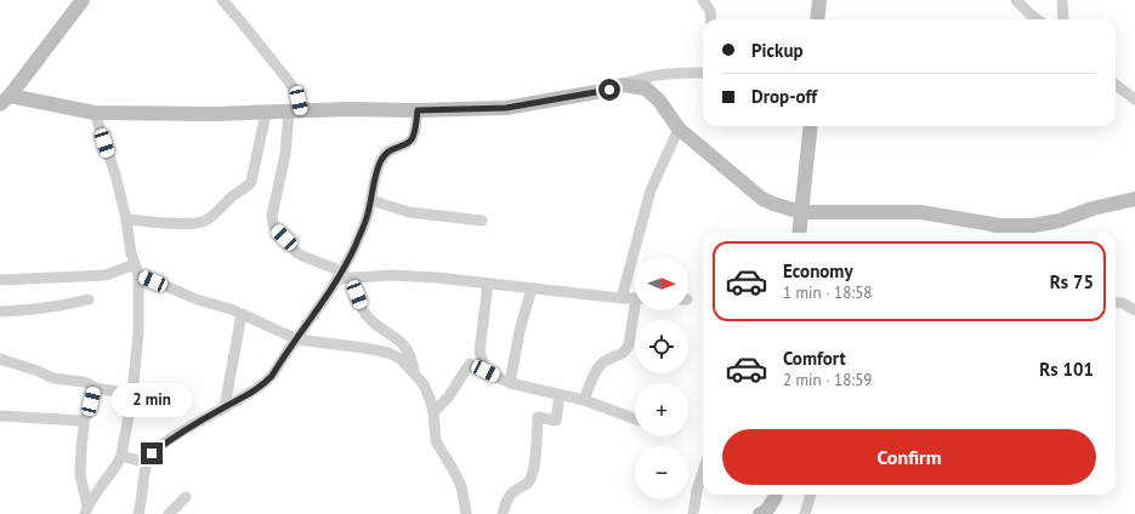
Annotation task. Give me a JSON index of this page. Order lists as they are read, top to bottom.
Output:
{
  "north": "right",
  "page": {
    "banner": ["Pickup", "Drop-off"],
    "list": [
      {
        "name": "Economy",
        "note": "1 min · 18:58",
        "value": "Rs 75"
      },
      {
        "name": "Comfort",
        "note": "2 min · 18:59",
        "value": "Rs 101"
      }
    ],
    "map_buttons": ["+", "−"],
    "bubble": "2 min",
    "buttons": "Confirm"
  }
}
